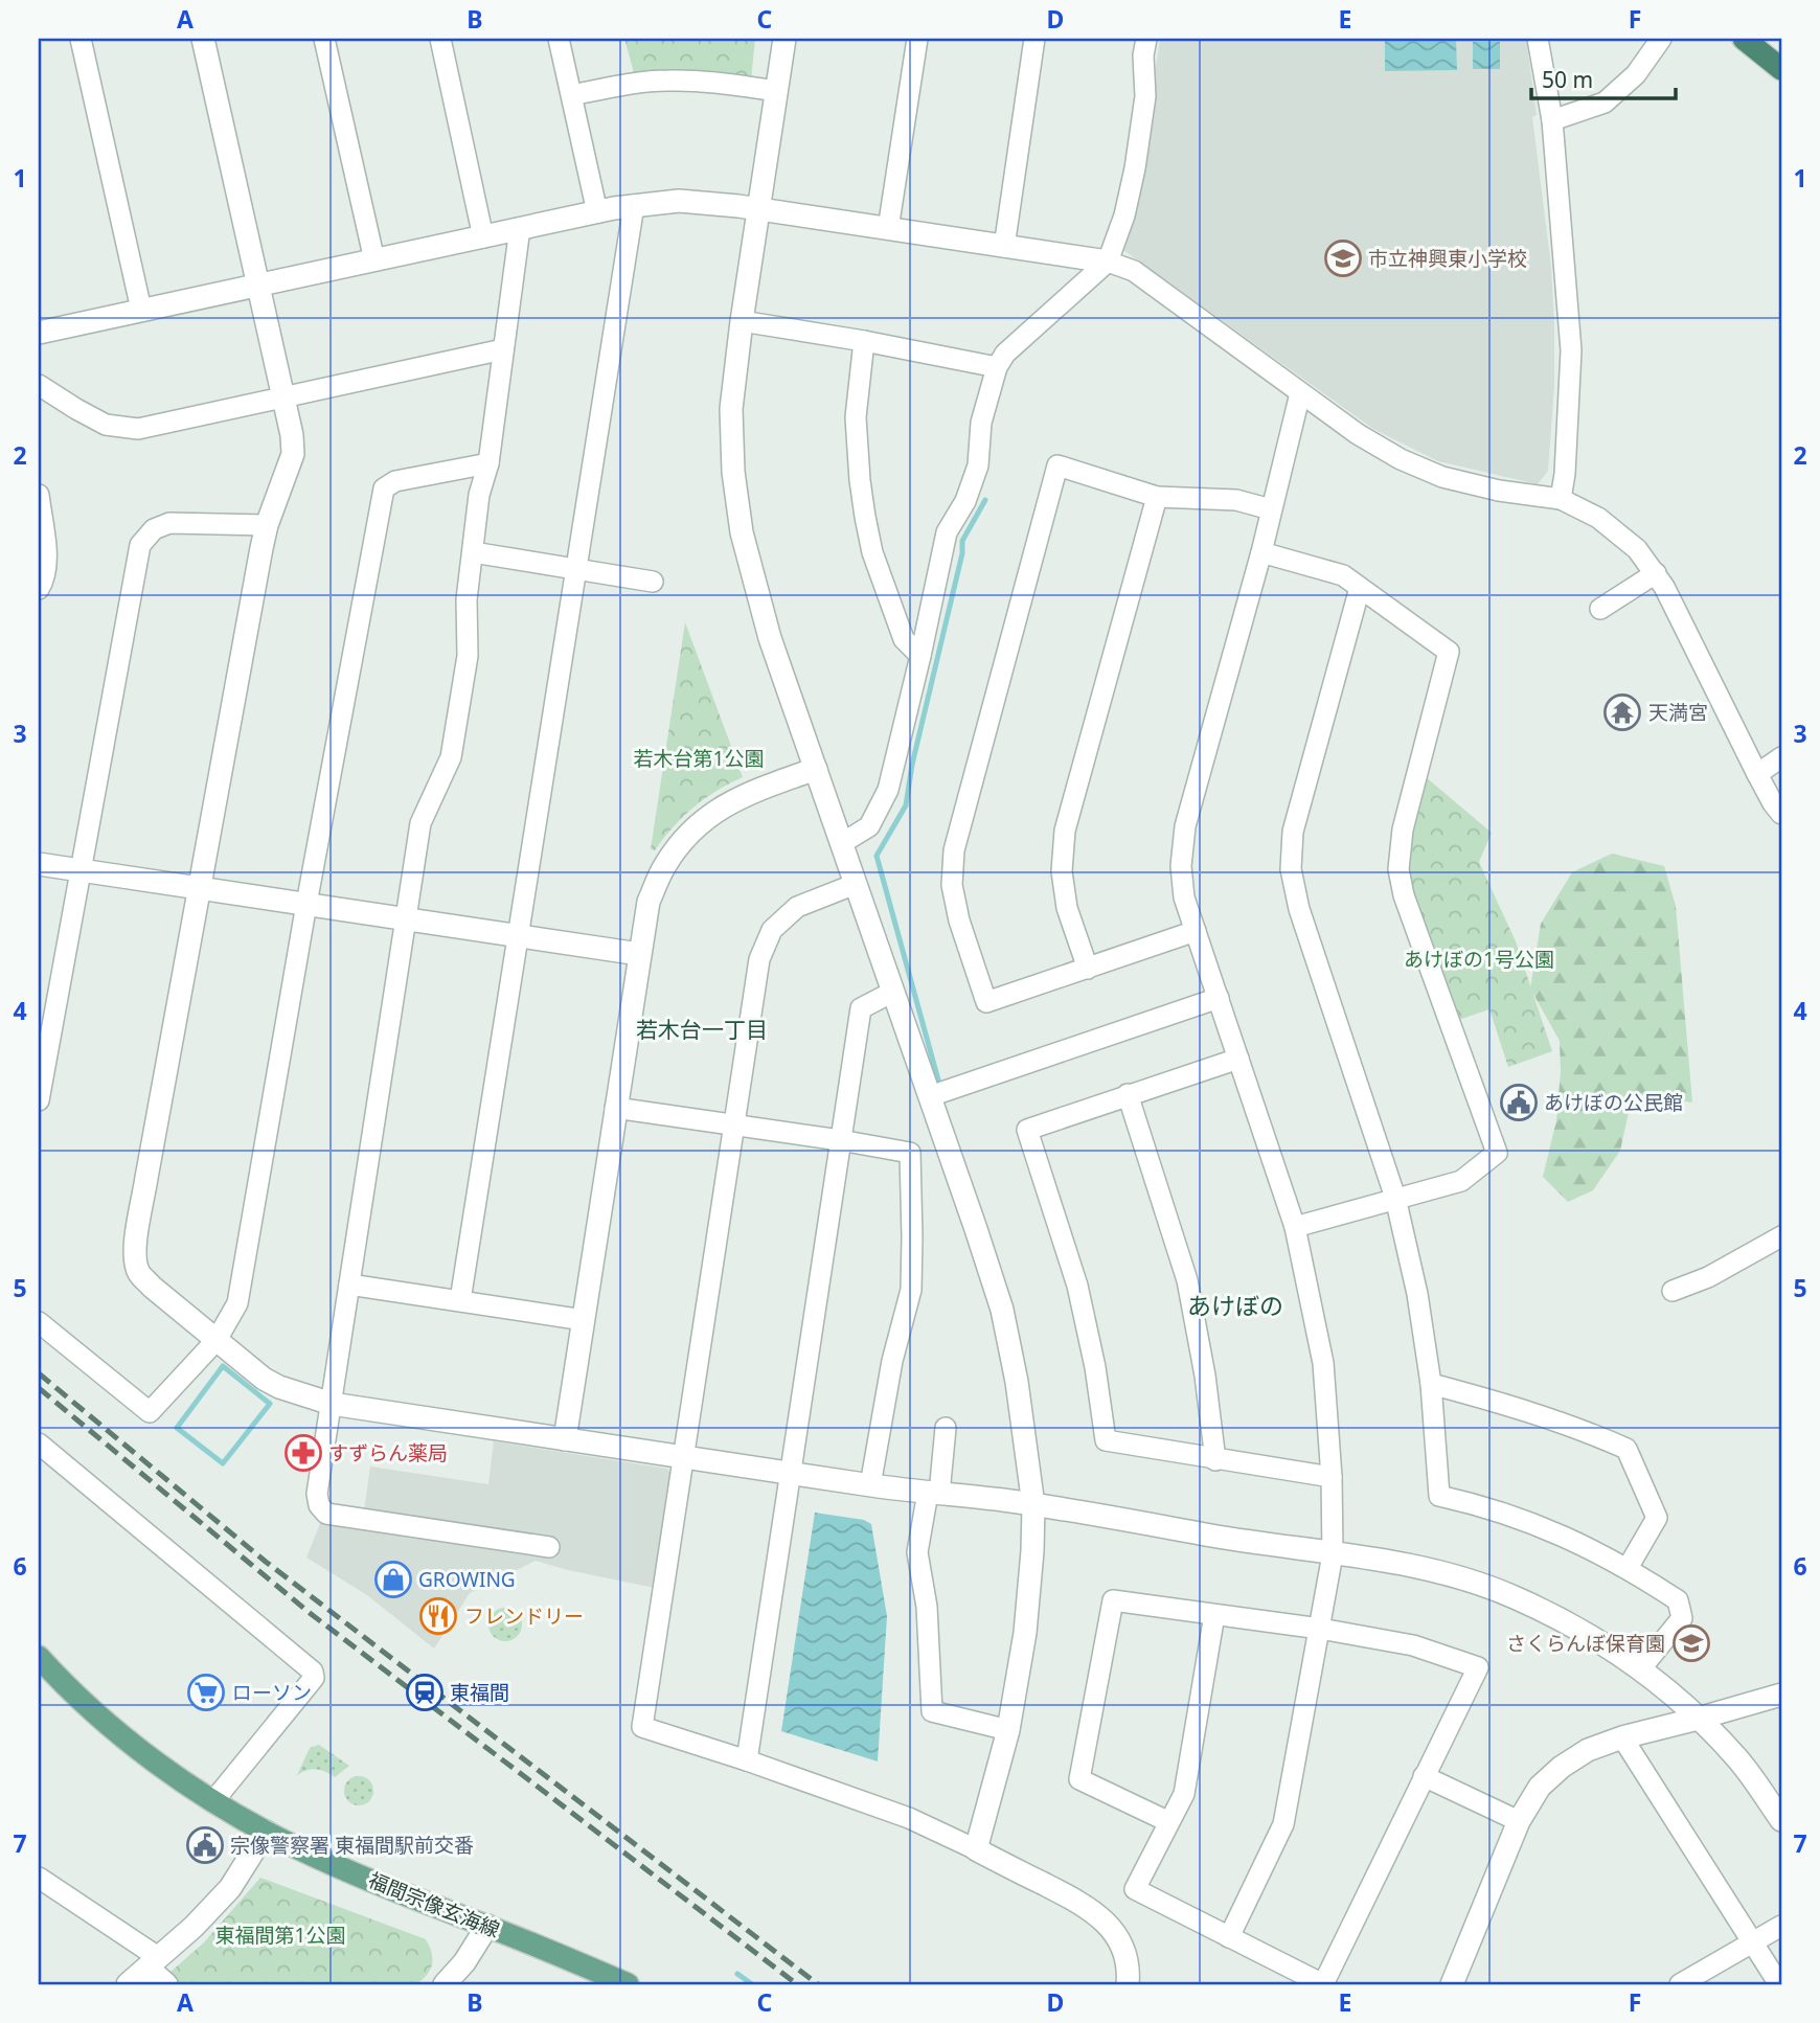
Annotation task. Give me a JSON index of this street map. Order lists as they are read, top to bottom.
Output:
{
  "streets": {
    "main road": ["福間宗像玄海線"]
  },
  "districts": ["若木台一丁目", "あけぼの"],
  "parks": ["若木台第1公園", "あけぼの1号公園", "東福間第1公園"],
  "places": {
    "school or university": ["市立神興東小学校", "さくらんぼ保育園"],
    "temple": ["天満宮"],
    "public building": ["あけぼの公民館", "宗像警察署 東福間駅前交番"],
    "pharmacy": ["すずらん薬局"],
    "shop": ["GROWING"],
    "restaurant": ["フレンドリー"],
    "supermarket": ["ローソン"],
    "station": ["東福間"]
  },
  "scale_bar": "50 m",
  "grid": {
    "columns": [
      "A",
      "B",
      "C",
      "D",
      "E",
      "F"
    ],
    "rows": [
      "1",
      "2",
      "3",
      "4",
      "5",
      "6",
      "7"
    ]
  }
}
